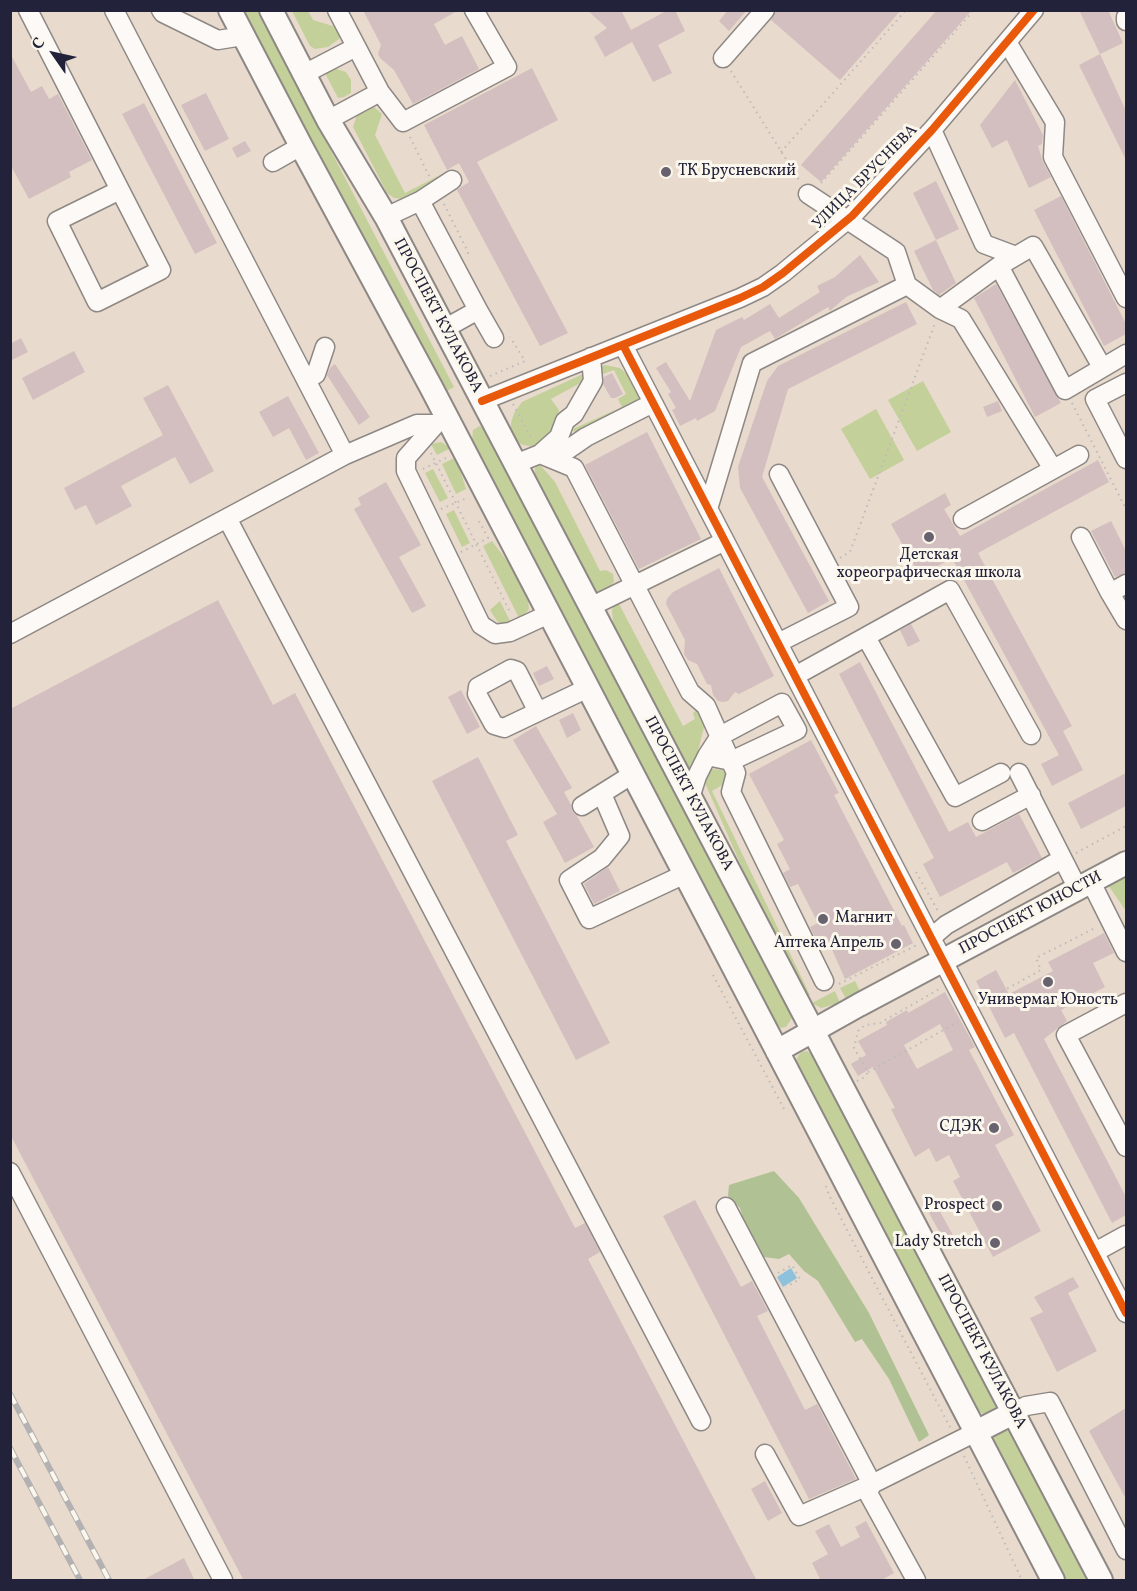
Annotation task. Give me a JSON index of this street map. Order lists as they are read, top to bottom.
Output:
{
  "streets": {
    "main road": ["ПРОСПЕКТ КУЛАКОВА", "ПРОСПЕКТ ЮНОСТИ"],
    "street": ["УЛИЦА БРУСНЕВА"]
  },
  "crossings": [
    ["УЛИЦА БРУСНЕВА", "ПРОСПЕКТ КУЛАКОВА"],
    ["ПРОСПЕКТ КУЛАКОВА", "ПРОСПЕКТ ЮНОСТИ"]
  ],
  "places": [
    "ТК Брусневский",
    "Детская хореографическая школа",
    "Магнит",
    "Аптека Апрель",
    "Универмаг Юность",
    "СДЭК",
    "Prospect",
    "Lady Stretch"
  ],
  "north": "top left"
}
